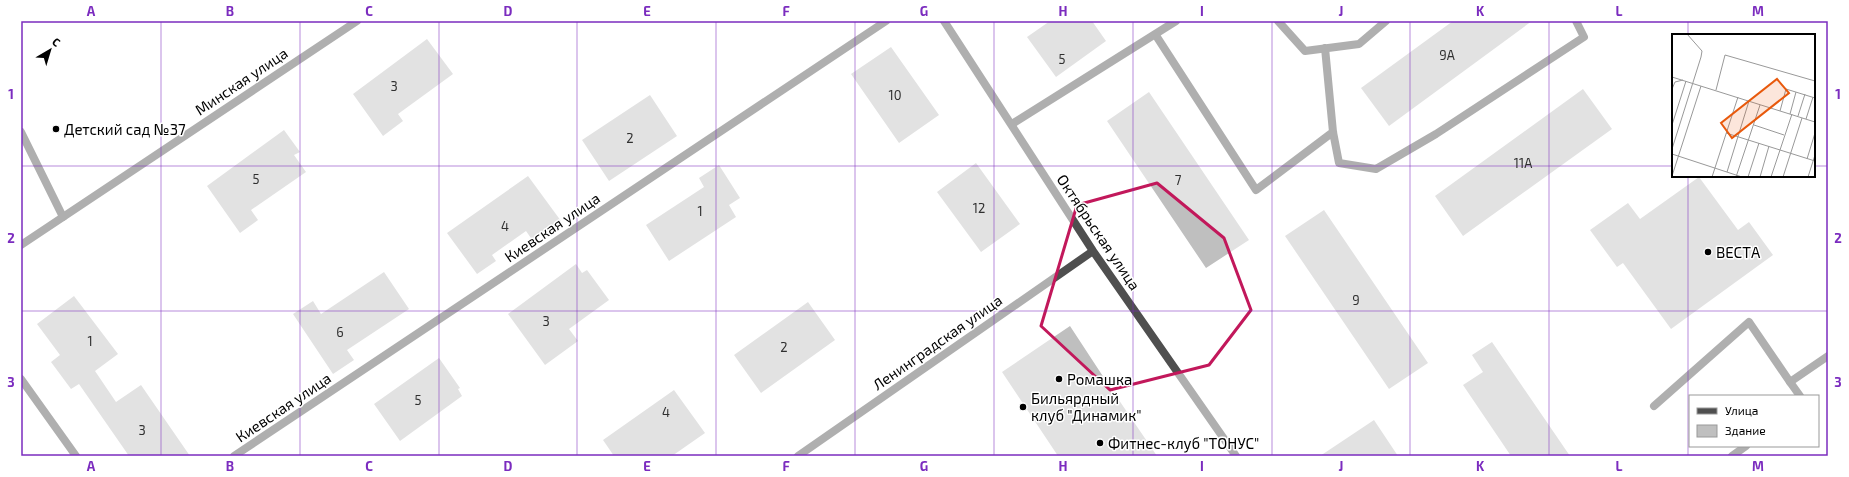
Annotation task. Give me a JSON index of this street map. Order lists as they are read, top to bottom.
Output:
{
  "streets": {
    "street": [
      "Минская улица",
      "Киевская улица",
      "Октябрьская улица",
      "Ленинградская улица"
    ]
  },
  "crossings": [
    ["Октябрьская улица", "Ленинградская улица"]
  ],
  "places": [
    "Детский сад №37",
    "ВЕСТА",
    "Ромашка",
    "Бильярдный клуб \"Динамик\"",
    "Фитнес-клуб \"ТОНУС\""
  ],
  "house_numbers": [
    "9А",
    "5",
    "3",
    "10",
    "2",
    "11А",
    "5",
    "7",
    "12",
    "1",
    "4",
    "9",
    "3",
    "6",
    "1",
    "2",
    "5",
    "4",
    "3"
  ],
  "legend": ["Улица", "Здание"],
  "north": "top right",
  "grid": {
    "columns": [
      "A",
      "B",
      "C",
      "D",
      "E",
      "F",
      "G",
      "H",
      "I",
      "J",
      "K",
      "L",
      "M"
    ],
    "rows": ["1", "2", "3"]
  }
}
